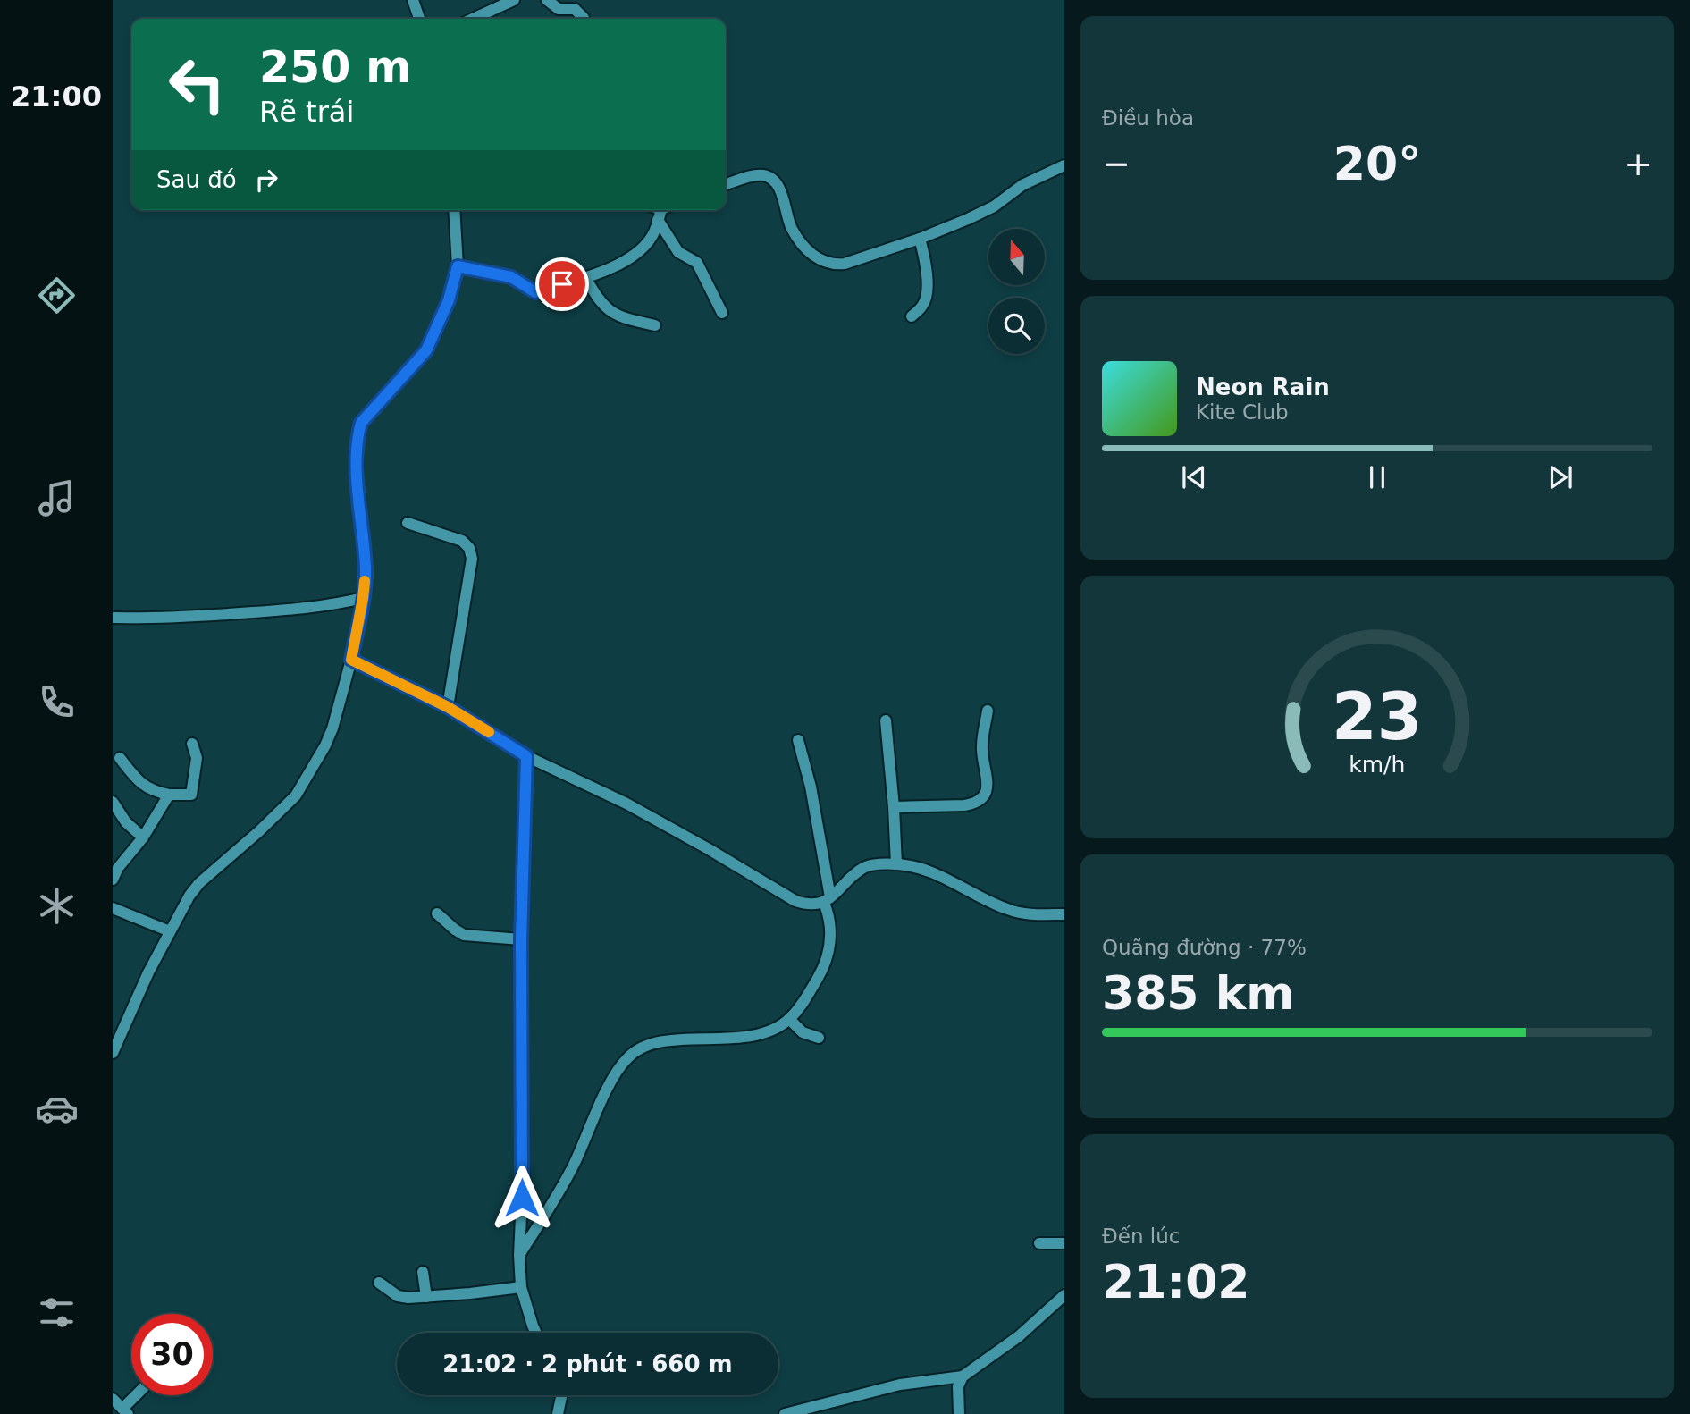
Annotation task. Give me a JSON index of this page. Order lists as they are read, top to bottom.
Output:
{
  "north": "top",
  "page": {
    "tabs": "21:00",
    "tile": [
      "Điều hòa",
      ["Quãng đường · 77%", "385 km"],
      ["Đến lúc", "21:02"]
    ],
    "turn": ["250 m", "Rẽ trái"],
    "heat": ["−", "20°", "+"],
    "then": "Sau đó",
    "song": ["Neon Rain", "Kite Club"],
    "limit": "30",
    "trip": "21:02 · 2 phút · 660 m",
    "gauge": ["23", "km/h"]
  }
}
